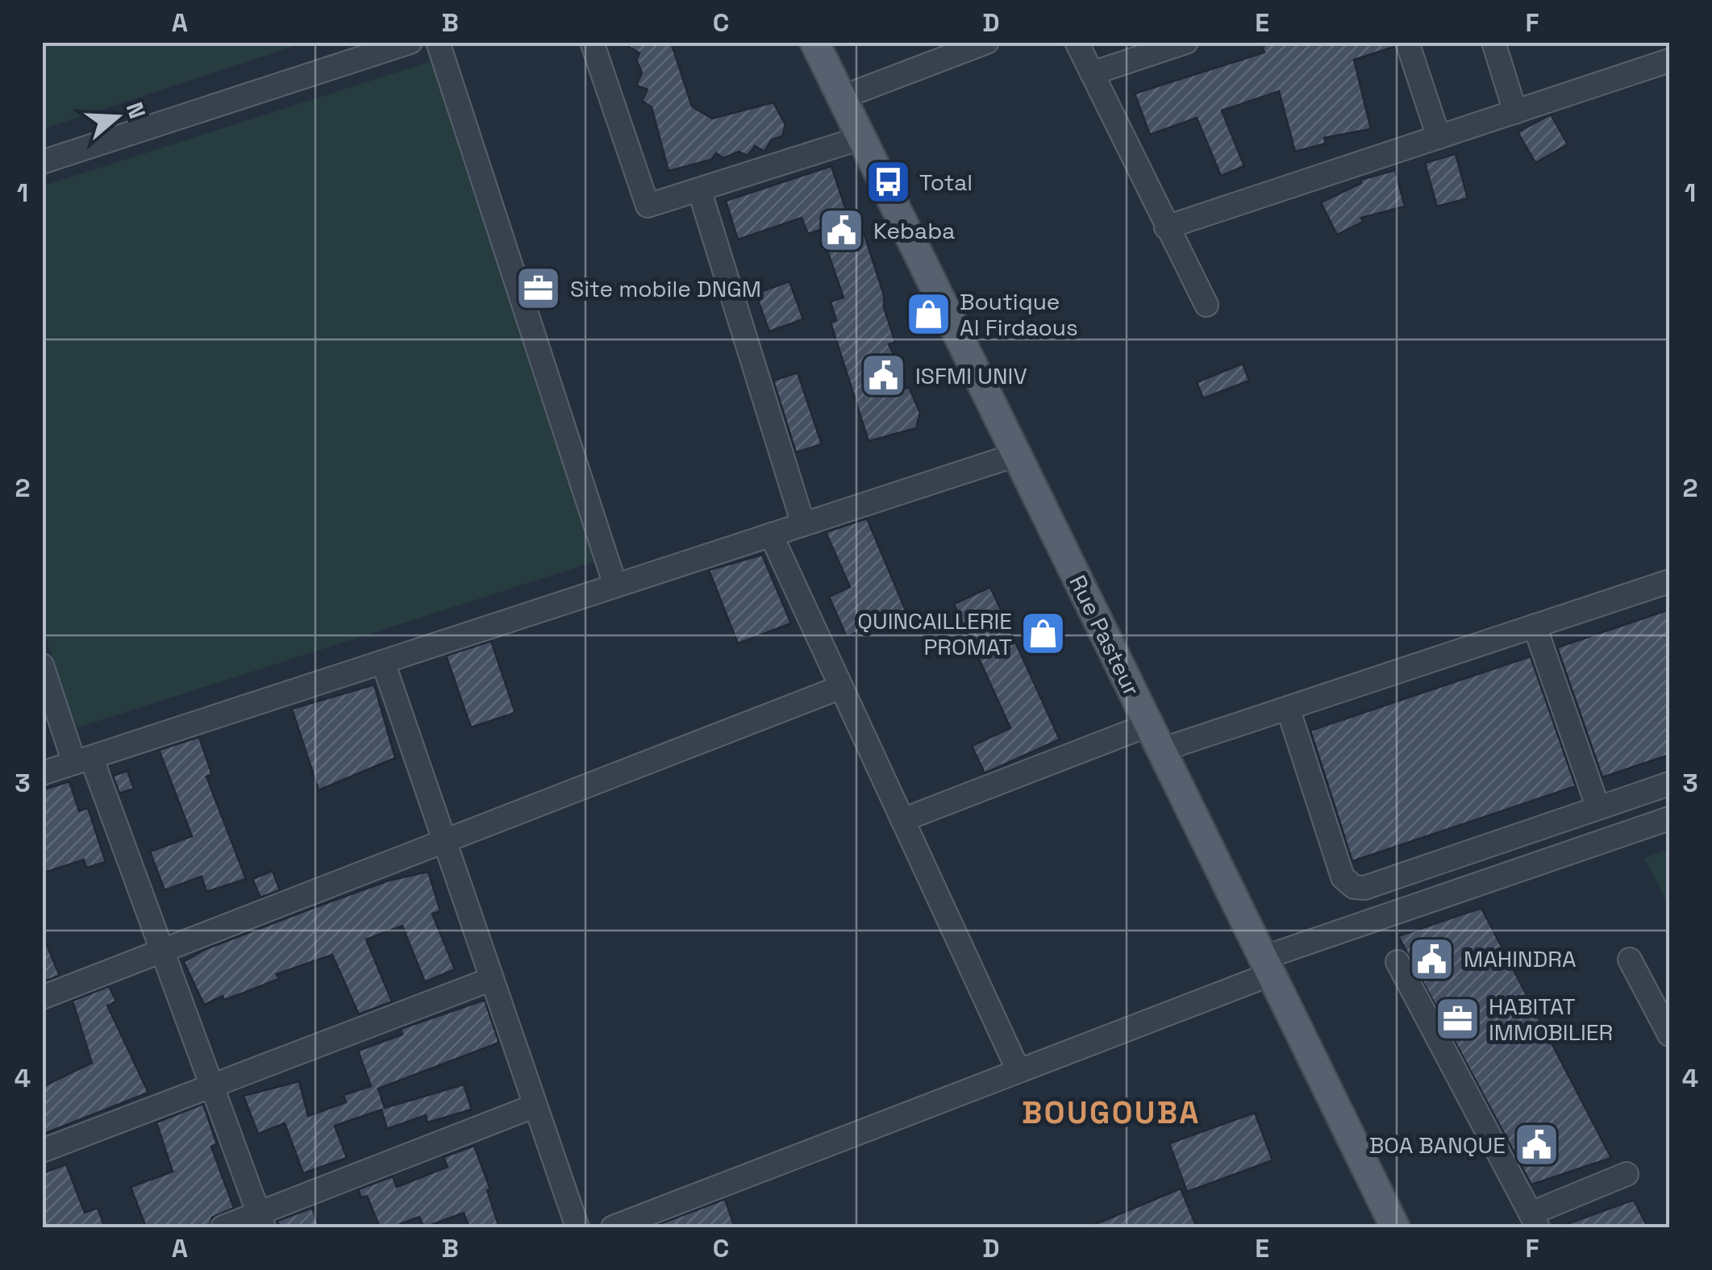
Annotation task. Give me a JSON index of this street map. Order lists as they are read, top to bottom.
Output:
{
  "streets": {
    "main road": ["Rue Pasteur"]
  },
  "districts": ["BOUGOUBA"],
  "places": {
    "bus stop": ["Total"],
    "public building": [
      "Kebaba",
      "ISFMI UNIV",
      "MAHINDRA",
      "BOA BANQUE"
    ],
    "office": ["Site mobile DNGM", "HABITAT IMMOBILIER"],
    "shop": ["Boutique Al Firdaous", "QUINCAILLERIE PROMAT"]
  },
  "north": "right",
  "grid": {
    "columns": [
      "A",
      "B",
      "C",
      "D",
      "E",
      "F"
    ],
    "rows": [
      "1",
      "2",
      "3",
      "4"
    ]
  }
}
